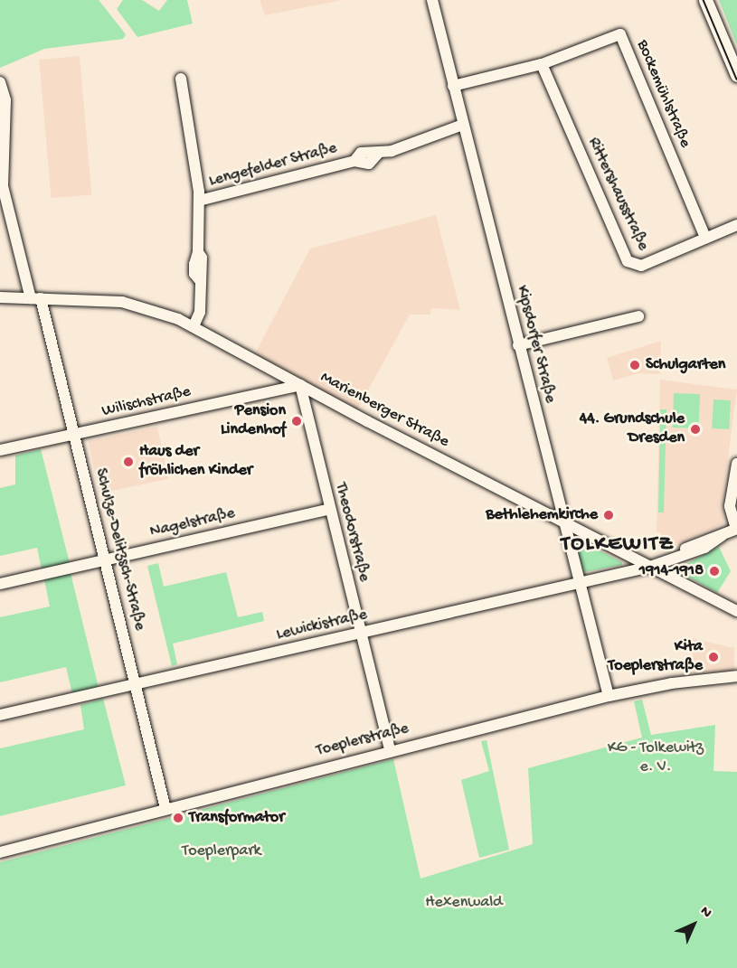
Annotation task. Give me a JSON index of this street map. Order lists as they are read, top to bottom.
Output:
{
  "streets": {
    "street": [
      "Bockemühlstraße",
      "Lengefelder Straße",
      "Rittershausstraße",
      "Kipsdorfer Straße",
      "Wilischstraße",
      "Marienberger Straße",
      "Nagelstraße",
      "Theodorstraße",
      "Schulze-Delitzsch-Straße",
      "Lewickistraße",
      "Toeplerstraße"
    ]
  },
  "crossings": [
    ["Bockemühlstraße", "Rittershausstraße"],
    ["Bockemühlstraße", "Kipsdorfer Straße"],
    ["Lengefelder Straße", "Kipsdorfer Straße"],
    ["Kipsdorfer Straße", "Marienberger Straße"],
    ["Kipsdorfer Straße", "Lewickistraße"],
    ["Kipsdorfer Straße", "Toeplerstraße"],
    ["Wilischstraße", "Marienberger Straße"],
    ["Wilischstraße", "Theodorstraße"],
    ["Wilischstraße", "Schulze-Delitzsch-Straße"],
    ["Marienberger Straße", "Theodorstraße"],
    ["Marienberger Straße", "Schulze-Delitzsch-Straße"],
    ["Marienberger Straße", "Lewickistraße"],
    ["Nagelstraße", "Theodorstraße"],
    ["Nagelstraße", "Schulze-Delitzsch-Straße"],
    ["Theodorstraße", "Lewickistraße"],
    ["Theodorstraße", "Toeplerstraße"],
    ["Schulze-Delitzsch-Straße", "Lewickistraße"],
    ["Schulze-Delitzsch-Straße", "Toeplerstraße"]
  ],
  "districts": ["TOLKEWITZ"],
  "parks": ["KG - Tolkewitz e. V.", "Toeplerpark", "Hexenwald"],
  "places": [
    "Schulgarten",
    "Pension Lindenhof",
    "44. Grundschule Dresden",
    "Haus der fröhlichen Kinder",
    "Bethlehemkirche",
    "1914-1918",
    "Kita Toeplerstraße",
    "Transformator"
  ],
  "north": "top right"
}
